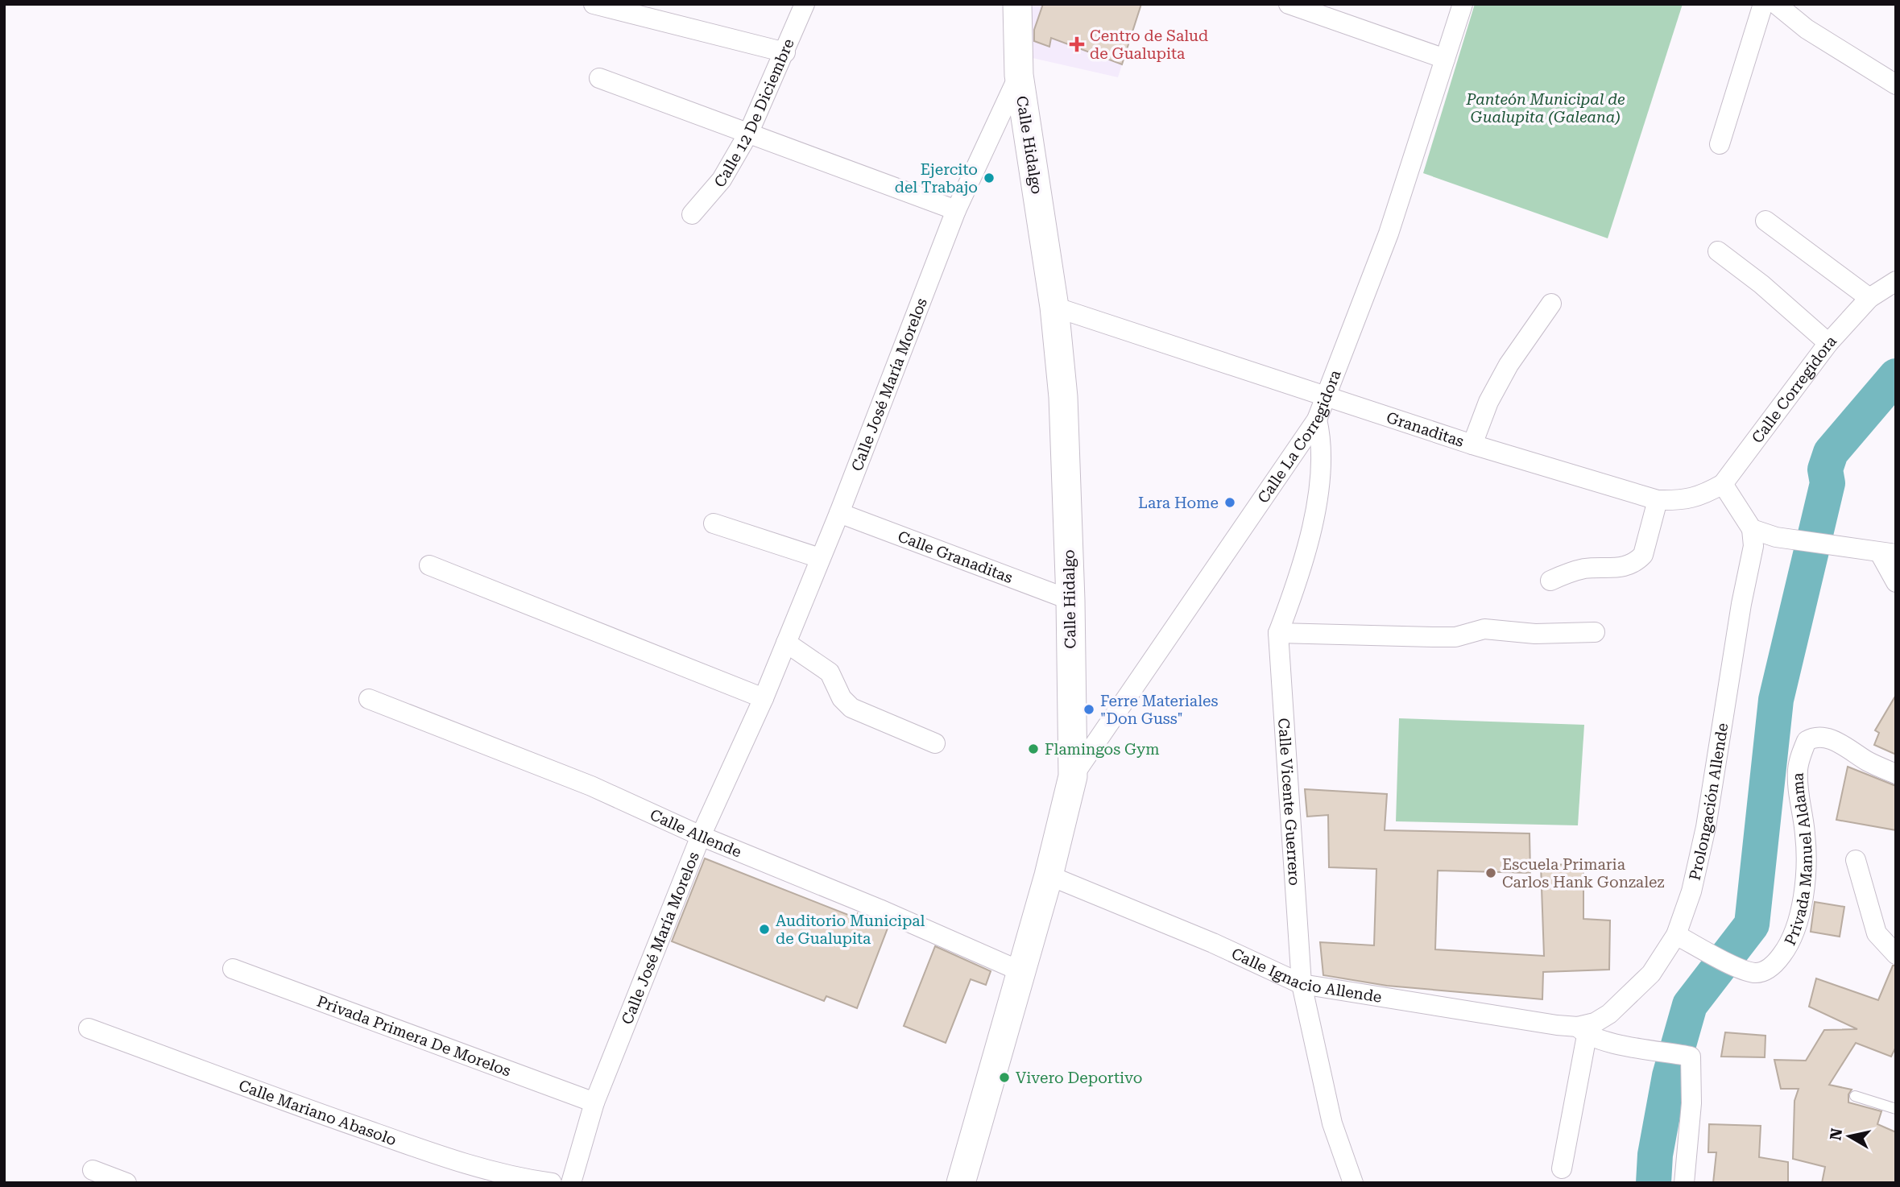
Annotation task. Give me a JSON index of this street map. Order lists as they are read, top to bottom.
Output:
{
  "streets": {
    "main road": ["Calle Hidalgo"],
    "street": [
      "Calle 12 De Diciembre",
      "Calle José María Morelos",
      "Calle Corregidora",
      "Granaditas",
      "Calle La Corregidora",
      "Calle Granaditas",
      "Calle Vicente Guerrero",
      "Prolongación Allende",
      "Calle Allende",
      "Privada Manuel Aldama",
      "Calle Ignacio Allende",
      "Privada Primera De Morelos",
      "Calle Mariano Abasolo"
    ]
  },
  "crossings": [
    ["Calle Hidalgo", "Calle José María Morelos"],
    ["Calle Hidalgo", "Granaditas"],
    ["Calle Hidalgo", "Calle La Corregidora"],
    ["Calle Hidalgo", "Calle Granaditas"],
    ["Calle Hidalgo", "Calle Allende"],
    ["Calle Hidalgo", "Calle Ignacio Allende"],
    ["Calle José María Morelos", "Calle Granaditas"],
    ["Calle José María Morelos", "Calle Allende"],
    ["Calle José María Morelos", "Privada Primera De Morelos"],
    ["Calle Corregidora", "Granaditas"],
    ["Granaditas", "Calle La Corregidora"],
    ["Calle La Corregidora", "Calle Vicente Guerrero"],
    ["Calle Vicente Guerrero", "Calle Ignacio Allende"],
    ["Prolongación Allende", "Privada Manuel Aldama"],
    ["Prolongación Allende", "Calle Ignacio Allende"]
  ],
  "parks": ["Panteón Municipal de Gualupita (Galeana)"],
  "places": {
    "health": ["Centro de Salud de Gualupita"],
    "other": [
      "Ejercito del Trabajo",
      "Lara Home",
      "Ferre Materiales \"Don Guss\"",
      "Flamingos Gym",
      "Escuela Primaria Carlos Hank Gonzalez",
      "Auditorio Municipal de Gualupita",
      "Vivero Deportivo"
    ]
  },
  "north": "left"
}
